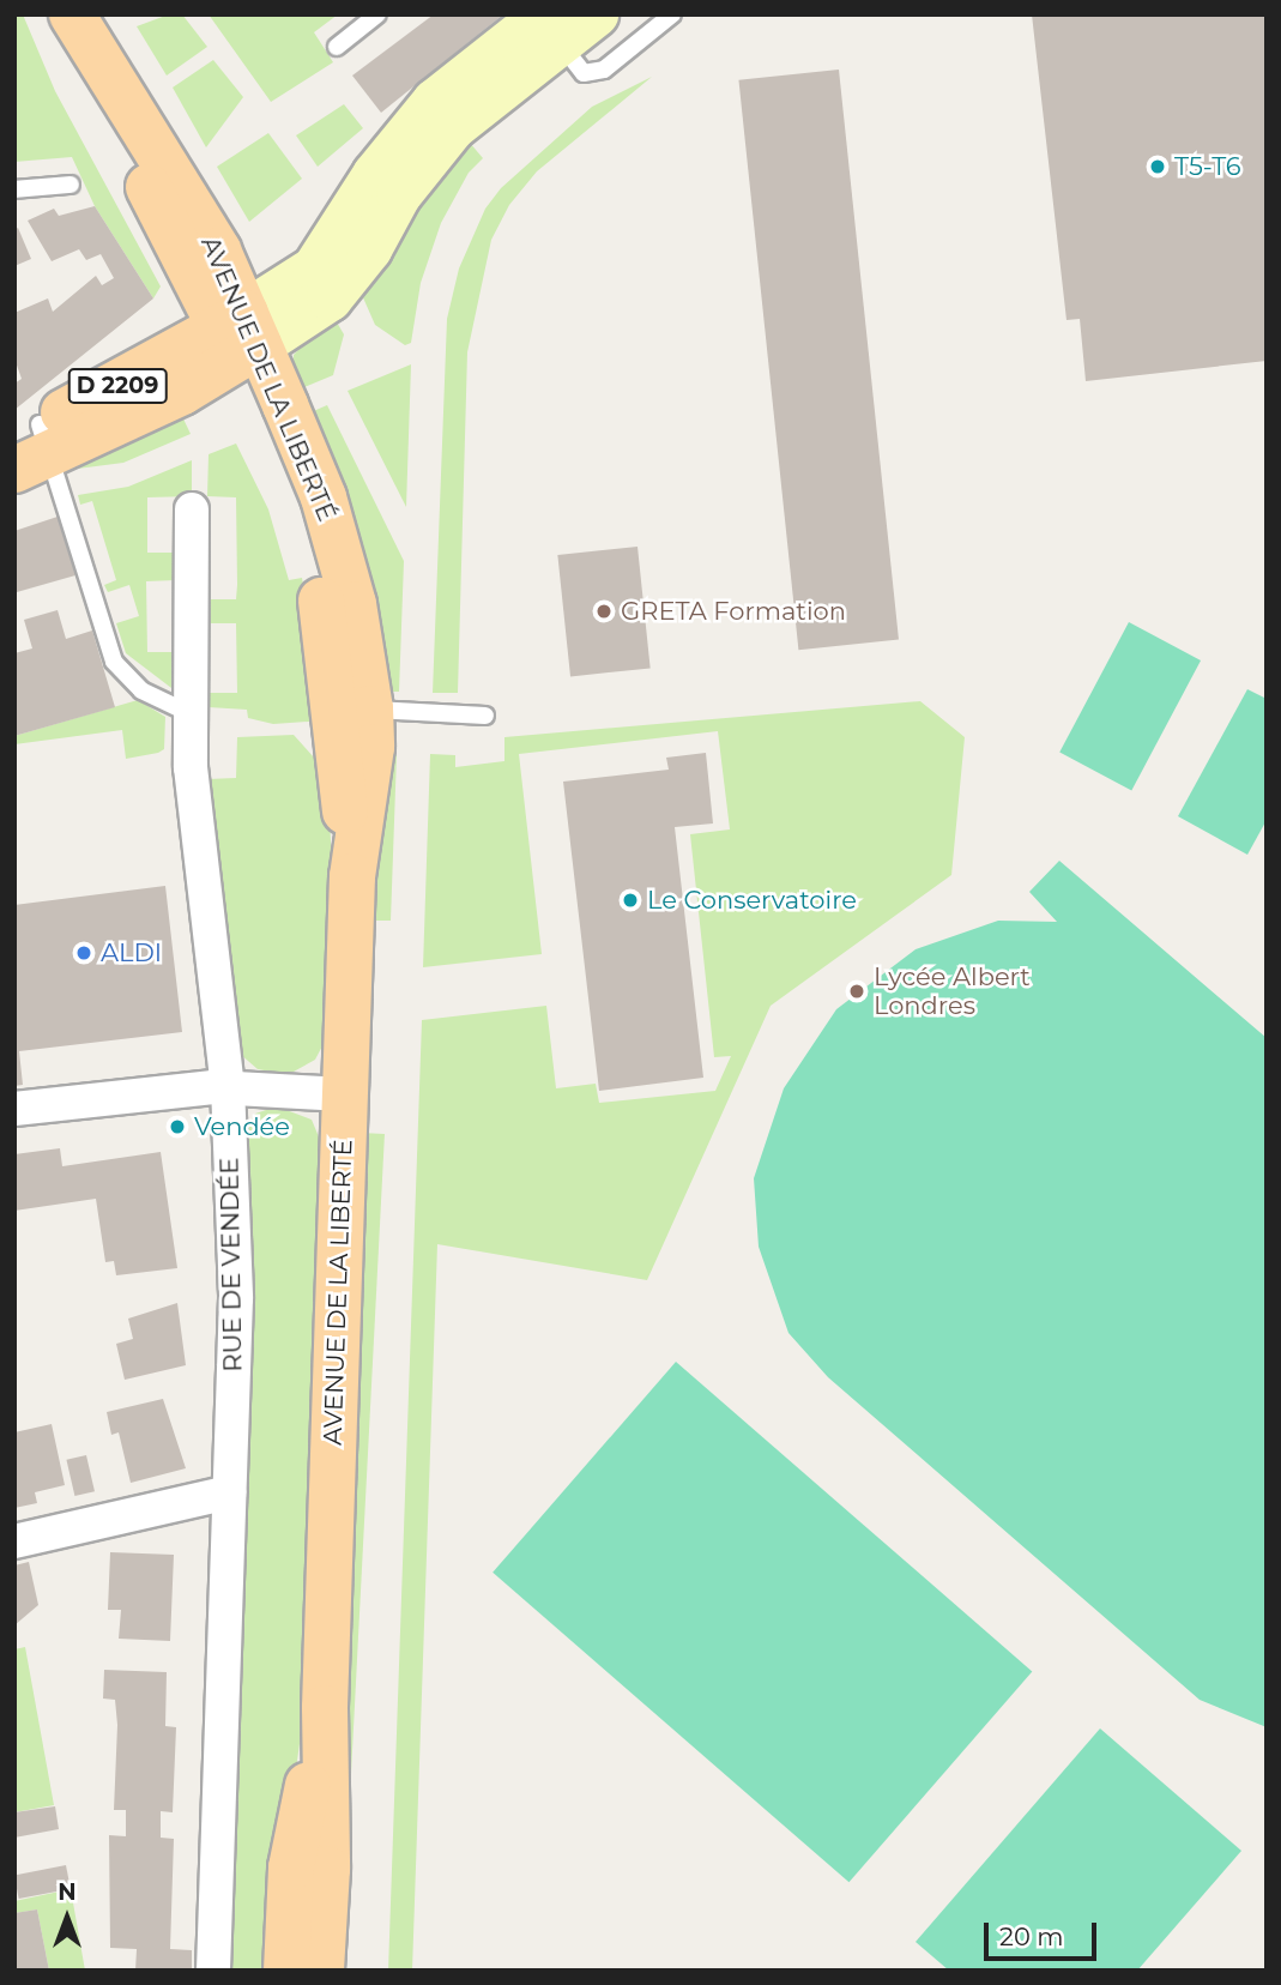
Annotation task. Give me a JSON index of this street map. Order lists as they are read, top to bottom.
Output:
{
  "streets": {
    "main road": ["AVENUE DE LA LIBERTÉ", "D 2209"],
    "street": ["RUE DE VENDÉE"]
  },
  "crossings": [
    ["AVENUE DE LA LIBERTÉ", "D 2209"]
  ],
  "places": [
    "T5-T6",
    "GRETA Formation",
    "Le Conservatoire",
    "ALDI",
    "Lycée Albert Londres",
    "Vendée"
  ],
  "scale_bar": "20 m",
  "north": "top"
}
